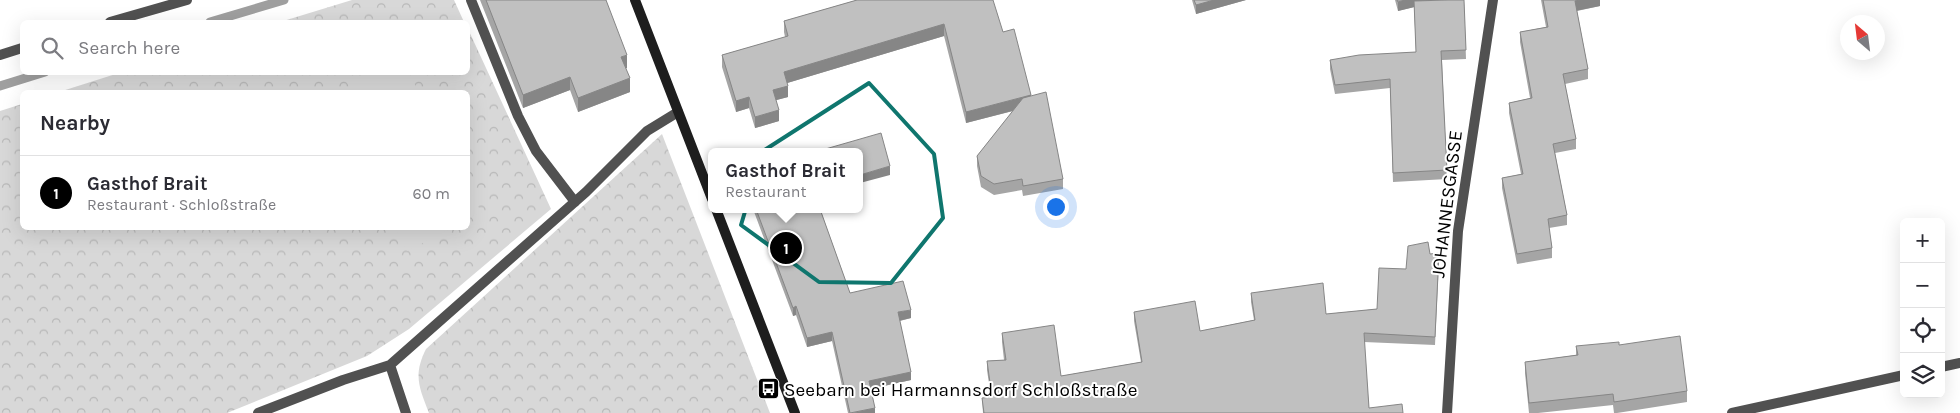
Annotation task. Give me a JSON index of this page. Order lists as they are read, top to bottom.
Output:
{
  "streets": {
    "street": ["JOHANNESGASSE"]
  },
  "places": {
    "bus stop": ["Seebarn bei Harmannsdorf Schloßstraße"]
  },
  "north": "top left",
  "page": {
    "search": "Search here",
    "heading": "Nearby",
    "popup": ["Gasthof Brait", "Restaurant"],
    "list": [
      {
        "mark": "1",
        "name": "Gasthof Brait",
        "note": "Restaurant · Schloßstraße",
        "value": "60 m"
      }
    ],
    "map_buttons": ["+", "−"],
    "pins": "1"
  }
}
